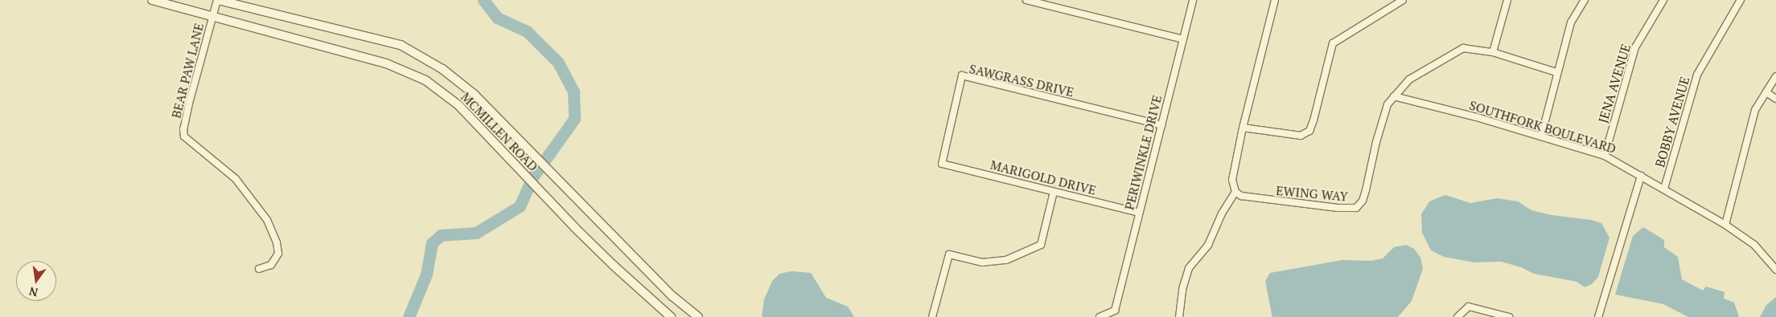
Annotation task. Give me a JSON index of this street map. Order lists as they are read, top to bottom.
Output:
{
  "streets": {
    "main road": ["MCMILLEN ROAD"],
    "street": [
      "BEAR PAW LANE",
      "SAWGRASS DRIVE",
      "JENA AVENUE",
      "BOBBY AVENUE",
      "SOUTHFORK BOULEVARD",
      "PERIWINKLE DRIVE",
      "MARIGOLD DRIVE",
      "EWING WAY"
    ]
  },
  "crossings": [
    ["BEAR PAW LANE", "MCMILLEN ROAD"],
    ["SAWGRASS DRIVE", "PERIWINKLE DRIVE"],
    ["SAWGRASS DRIVE", "MARIGOLD DRIVE"],
    ["JENA AVENUE", "SOUTHFORK BOULEVARD"],
    ["BOBBY AVENUE", "SOUTHFORK BOULEVARD"],
    ["SOUTHFORK BOULEVARD", "EWING WAY"],
    ["PERIWINKLE DRIVE", "MARIGOLD DRIVE"]
  ],
  "north": "bottom"
}
